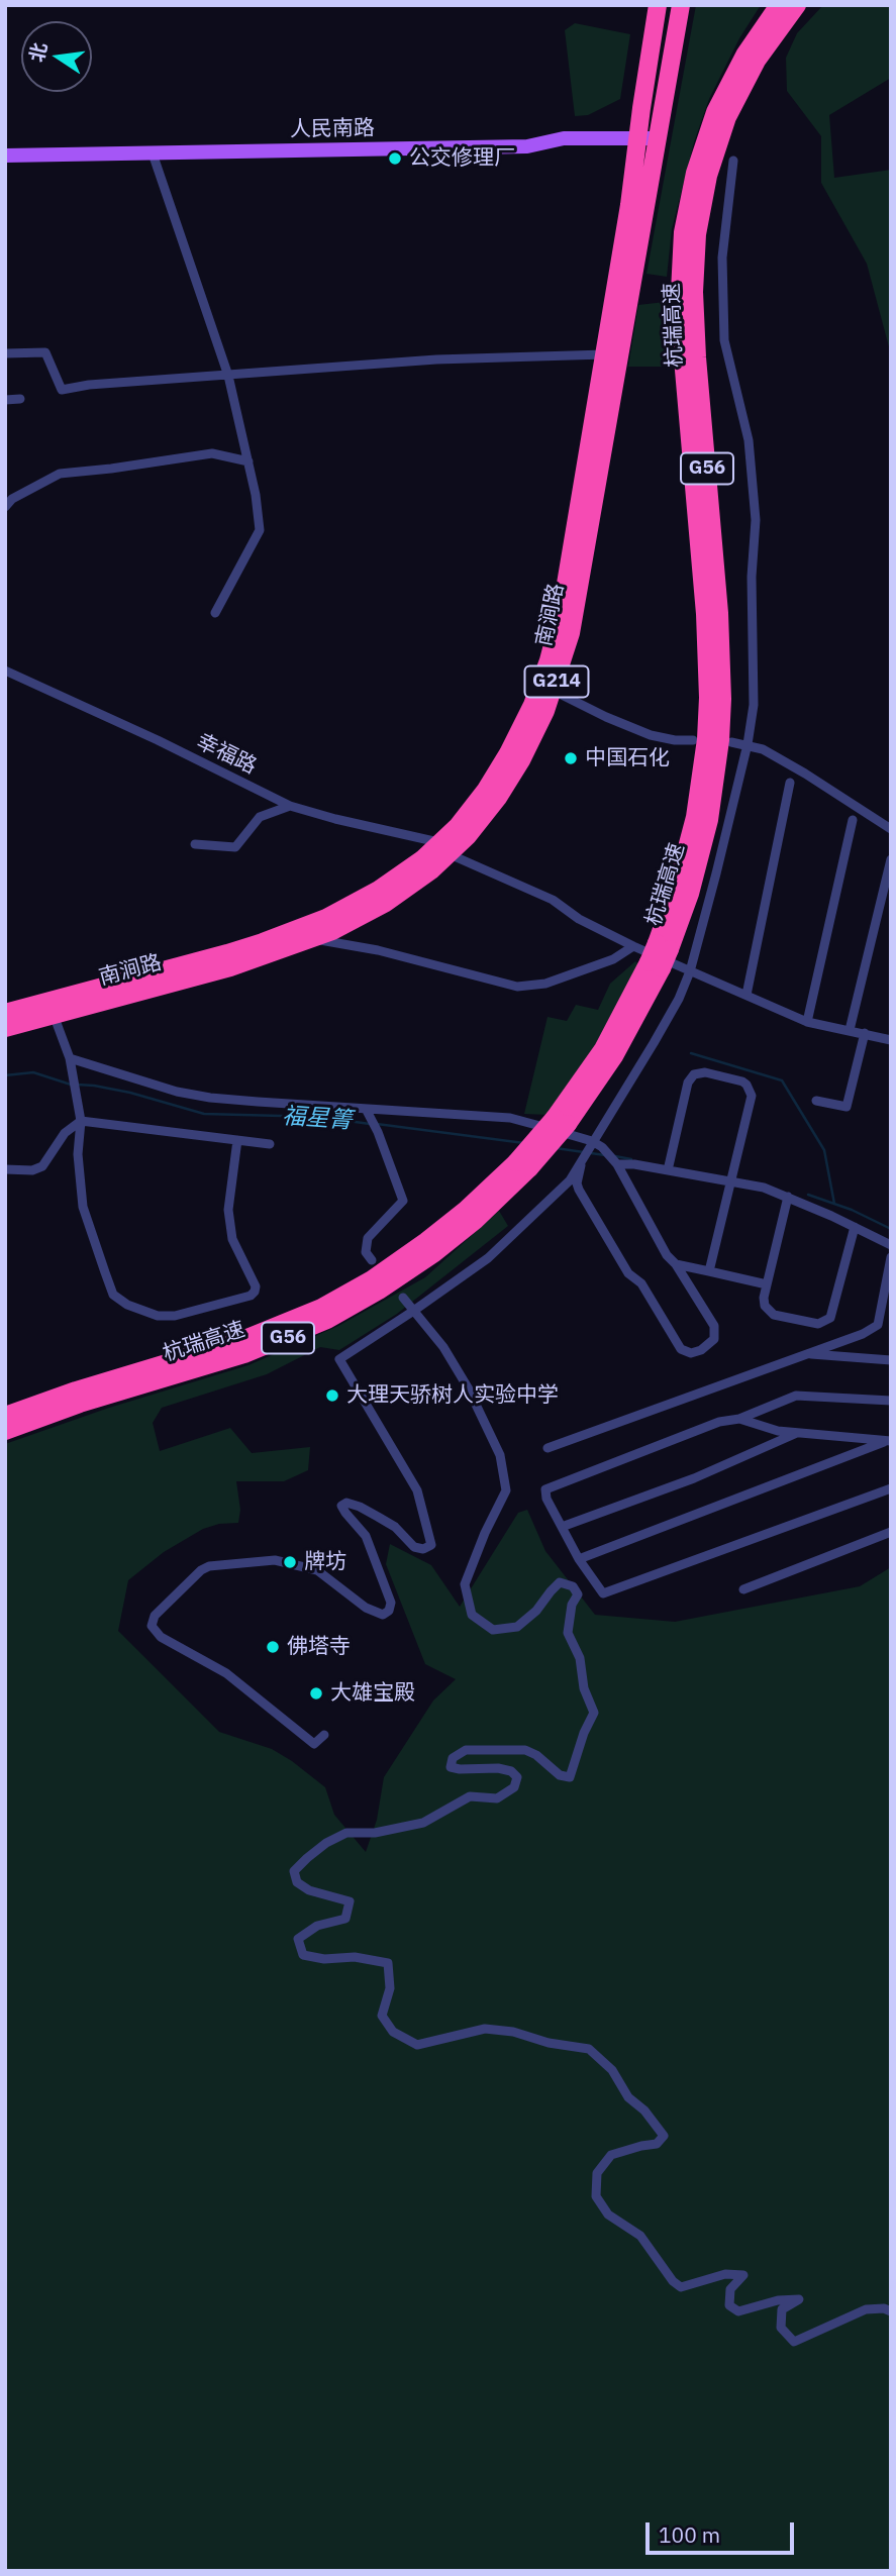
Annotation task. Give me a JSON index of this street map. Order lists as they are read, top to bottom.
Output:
{
  "streets": {
    "highway": [
      "杭瑞高速",
      "G56",
      "南涧路",
      "G214"
    ],
    "main road": ["人民南路"],
    "street": ["幸福路"]
  },
  "crossings": [
    ["人民南路", "南涧路"],
    ["南涧路", "幸福路"]
  ],
  "water": ["福星箐"],
  "places": [
    "公交修理厂",
    "中国石化",
    "大理天骄树人实验中学",
    "牌坊",
    "佛塔寺",
    "大雄宝殿"
  ],
  "scale_bar": "100 m",
  "north": "left"
}
